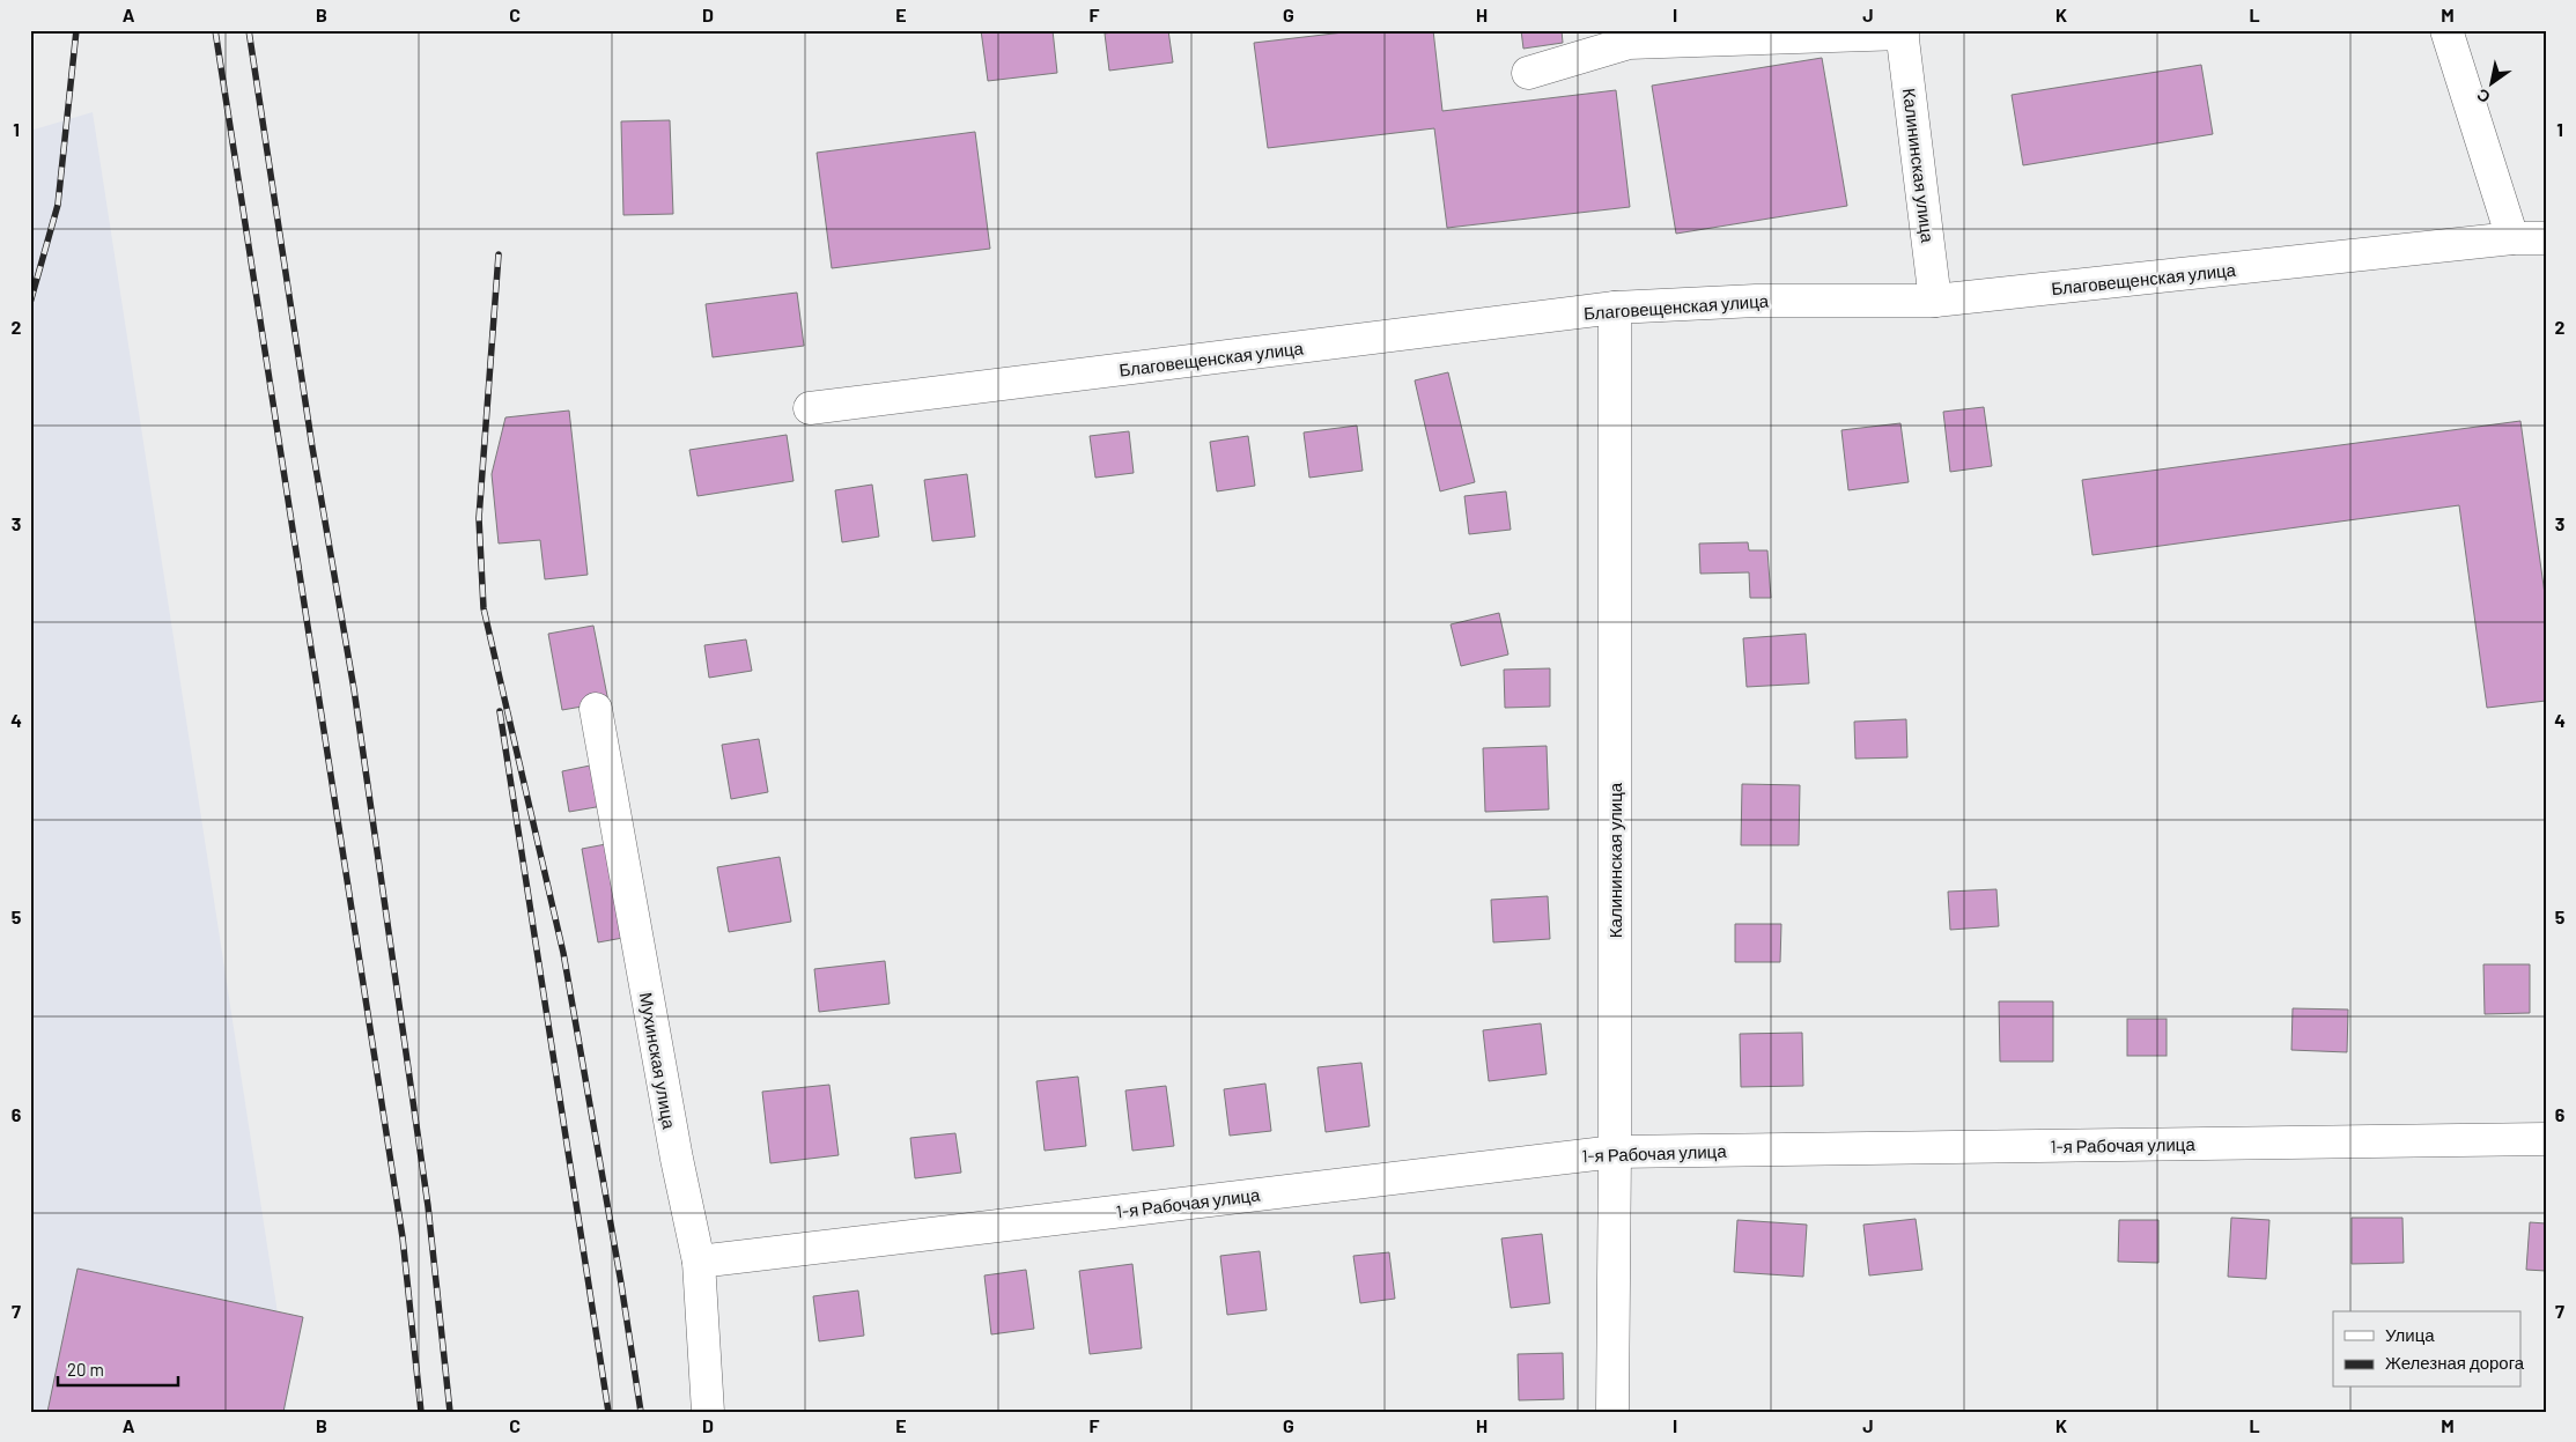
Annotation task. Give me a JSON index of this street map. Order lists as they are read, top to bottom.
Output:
{
  "streets": {
    "street": [
      "Калининская улица",
      "Благовещенская улица",
      "Мухинская улица",
      "1-я Рабочая улица"
    ]
  },
  "crossings": [
    ["Калининская улица", "Благовещенская улица"],
    ["Калининская улица", "1-я Рабочая улица"],
    ["Мухинская улица", "1-я Рабочая улица"]
  ],
  "legend": ["Улица", "Железная дорога"],
  "scale_bar": "20 m",
  "north": "bottom left",
  "grid": {
    "columns": [
      "A",
      "B",
      "C",
      "D",
      "E",
      "F",
      "G",
      "H",
      "I",
      "J",
      "K",
      "L",
      "M"
    ],
    "rows": [
      "1",
      "2",
      "3",
      "4",
      "5",
      "6",
      "7"
    ]
  }
}
